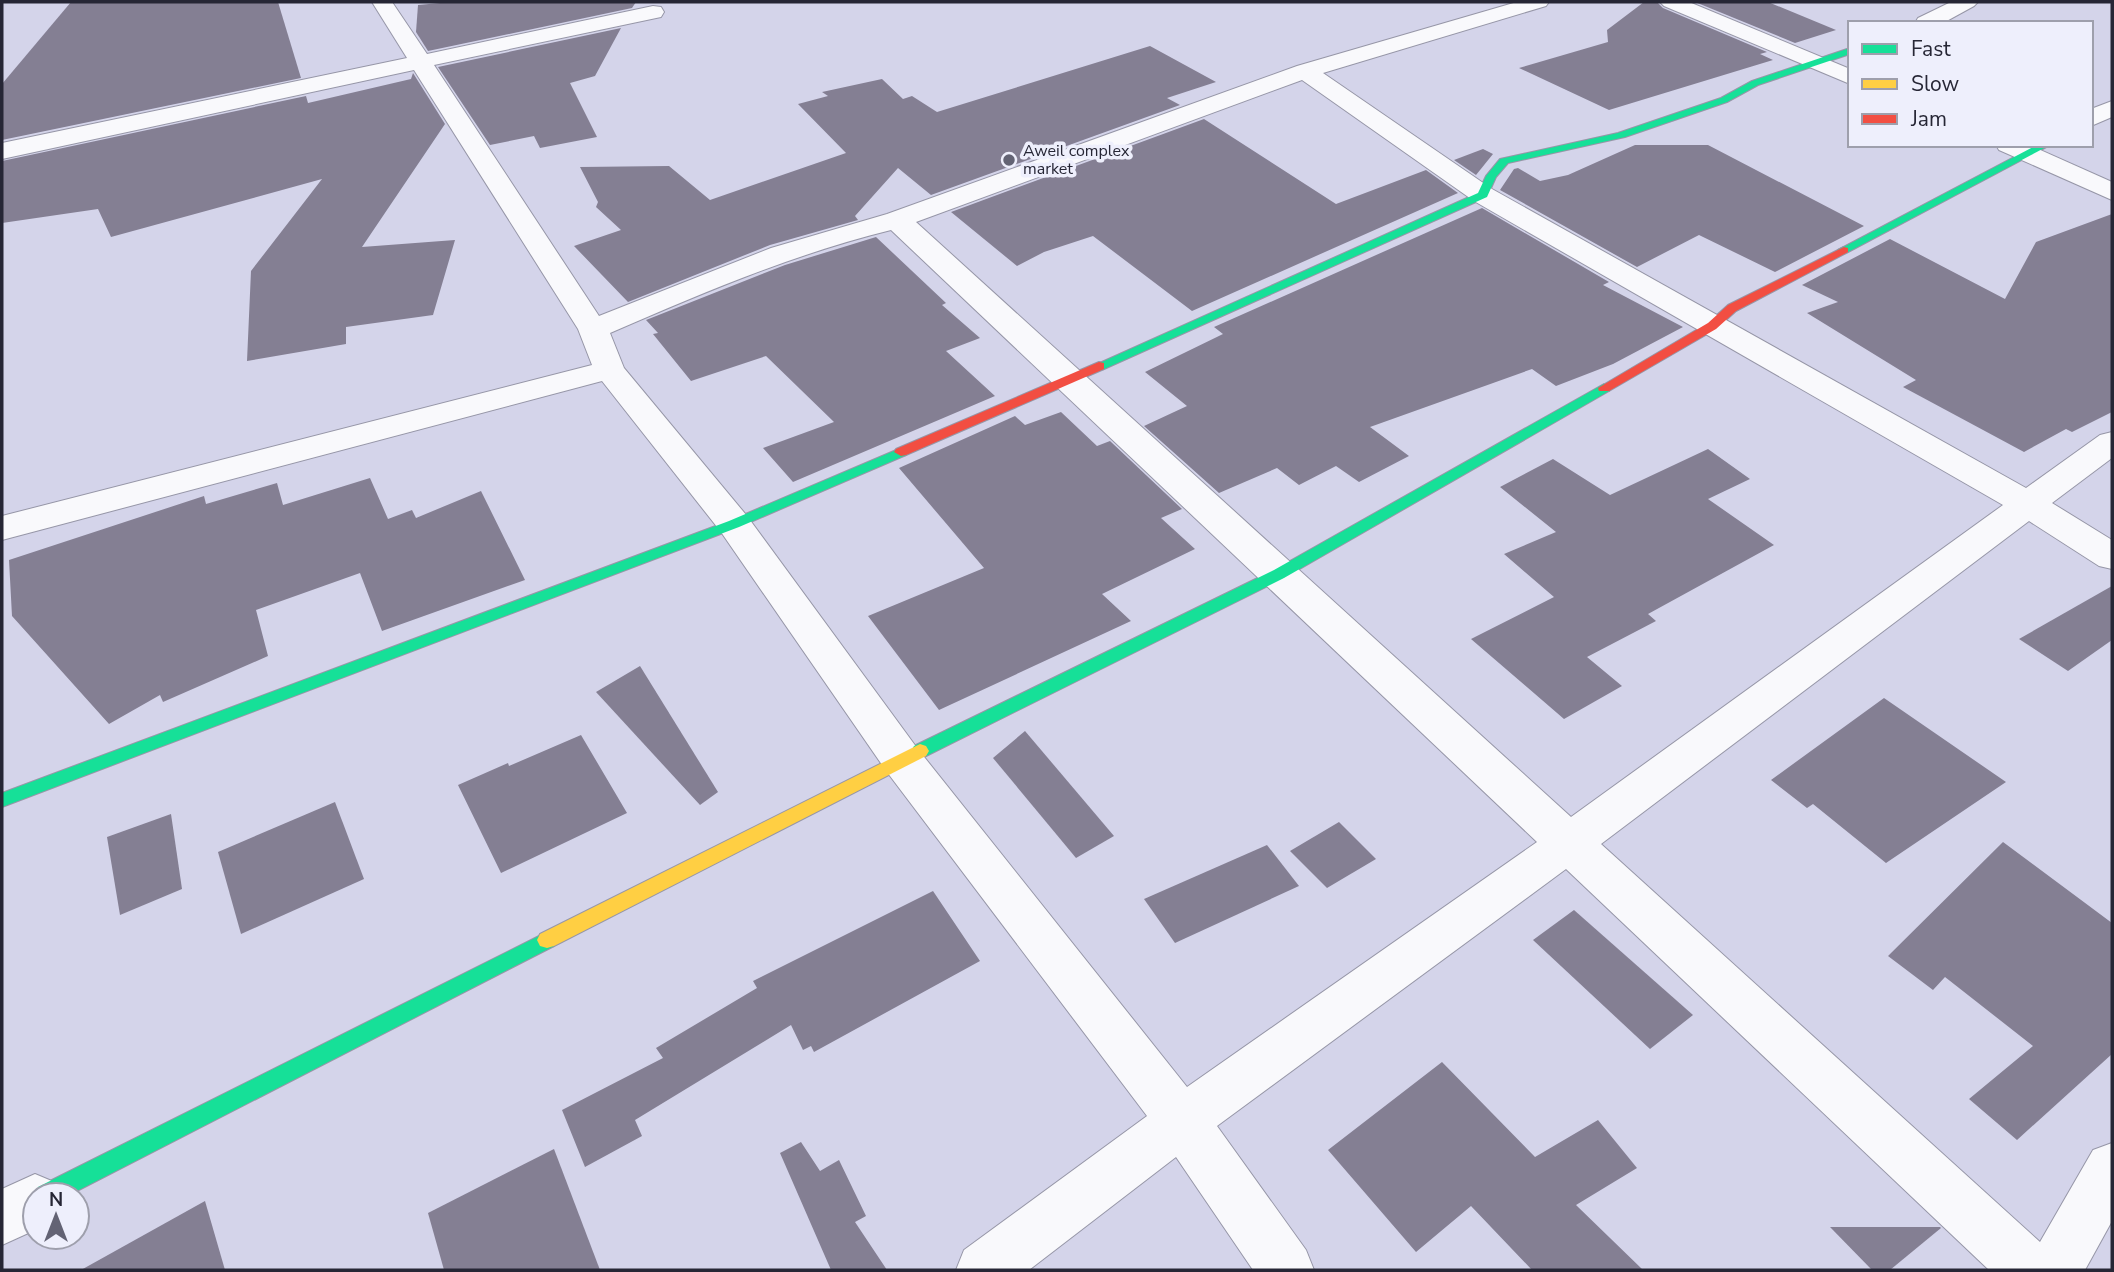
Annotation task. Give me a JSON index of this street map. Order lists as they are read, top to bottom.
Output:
{
  "places": ["Aweil complex market"],
  "legend": ["Fast", "Slow", "Jam"],
  "north": "top"
}
